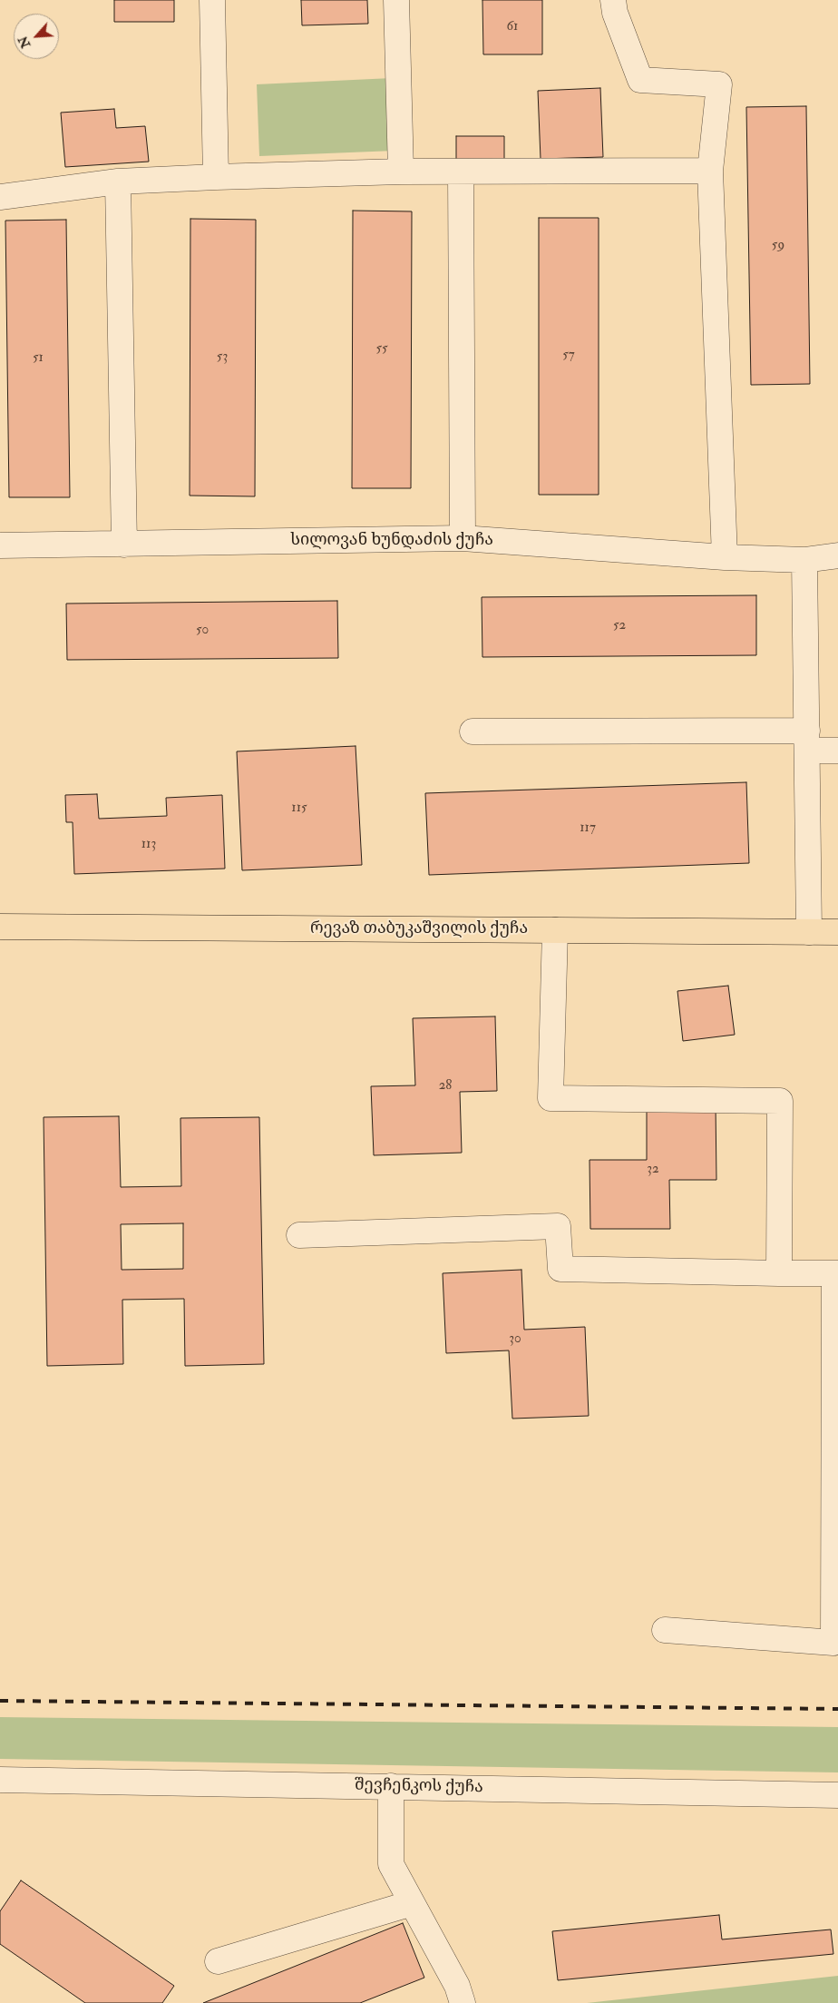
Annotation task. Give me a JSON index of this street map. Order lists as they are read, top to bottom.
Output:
{
  "streets": {
    "main road": ["რევაზ თაბუკაშვილის ქუჩა"],
    "street": ["სილოვან ხუნდაძის ქუჩა", "შევჩენკოს ქუჩა"]
  },
  "house_numbers": [
    "61",
    "59",
    "55",
    "57",
    "53",
    "51",
    "52",
    "50",
    "115",
    "117",
    "113",
    "28",
    "32",
    "30"
  ],
  "north": "bottom left"
}
